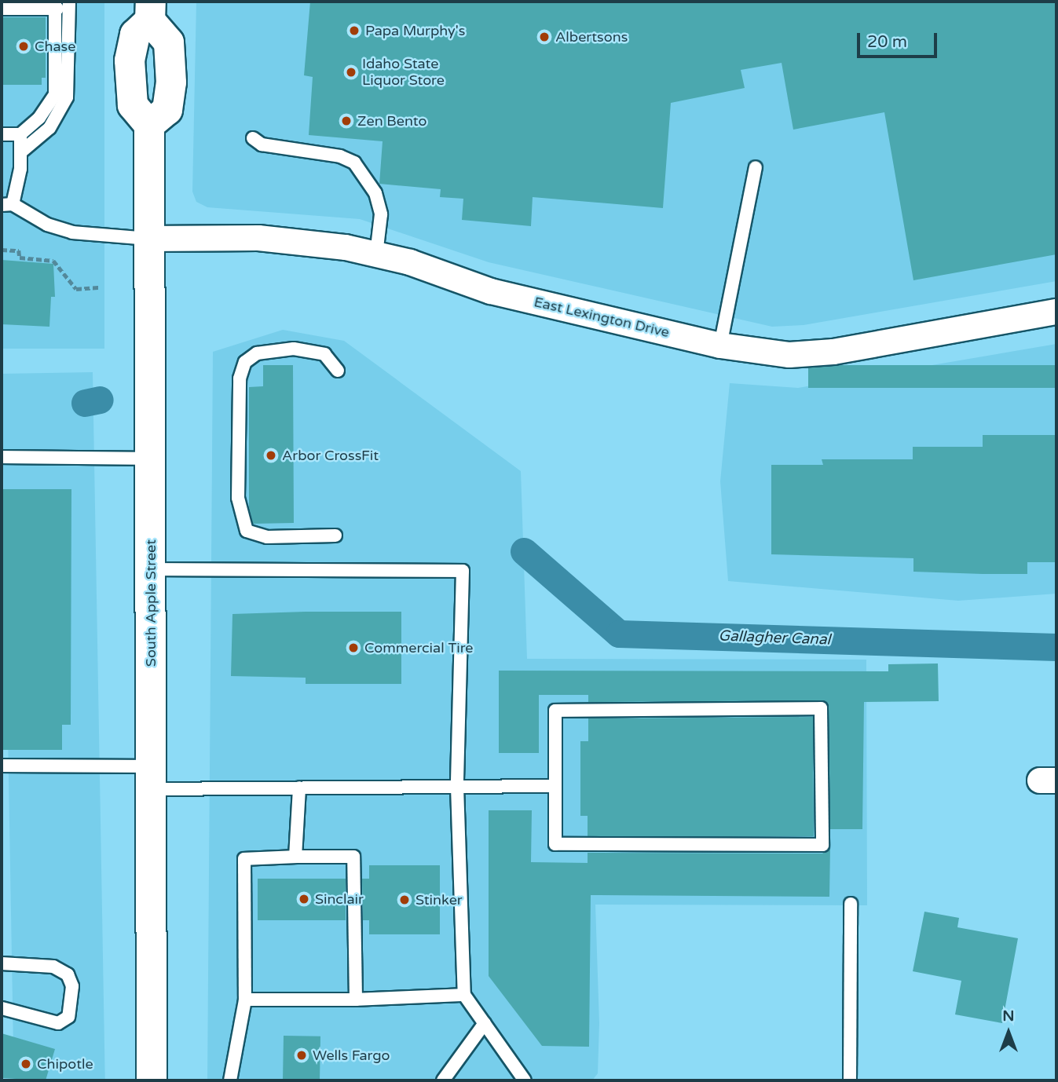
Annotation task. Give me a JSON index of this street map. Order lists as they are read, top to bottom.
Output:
{
  "streets": {
    "main road": ["South Apple Street"],
    "street": ["East Lexington Drive"]
  },
  "crossings": [
    ["East Lexington Drive", "South Apple Street"]
  ],
  "water": ["Gallagher Canal"],
  "places": [
    "Papa Murphy's",
    "Albertsons",
    "Chase",
    "Idaho State Liquor Store",
    "Zen Bento",
    "Arbor CrossFit",
    "Commercial Tire",
    "Sinclair",
    "Stinker",
    "Wells Fargo",
    "Chipotle"
  ],
  "scale_bar": "20 m",
  "north": "top"
}
